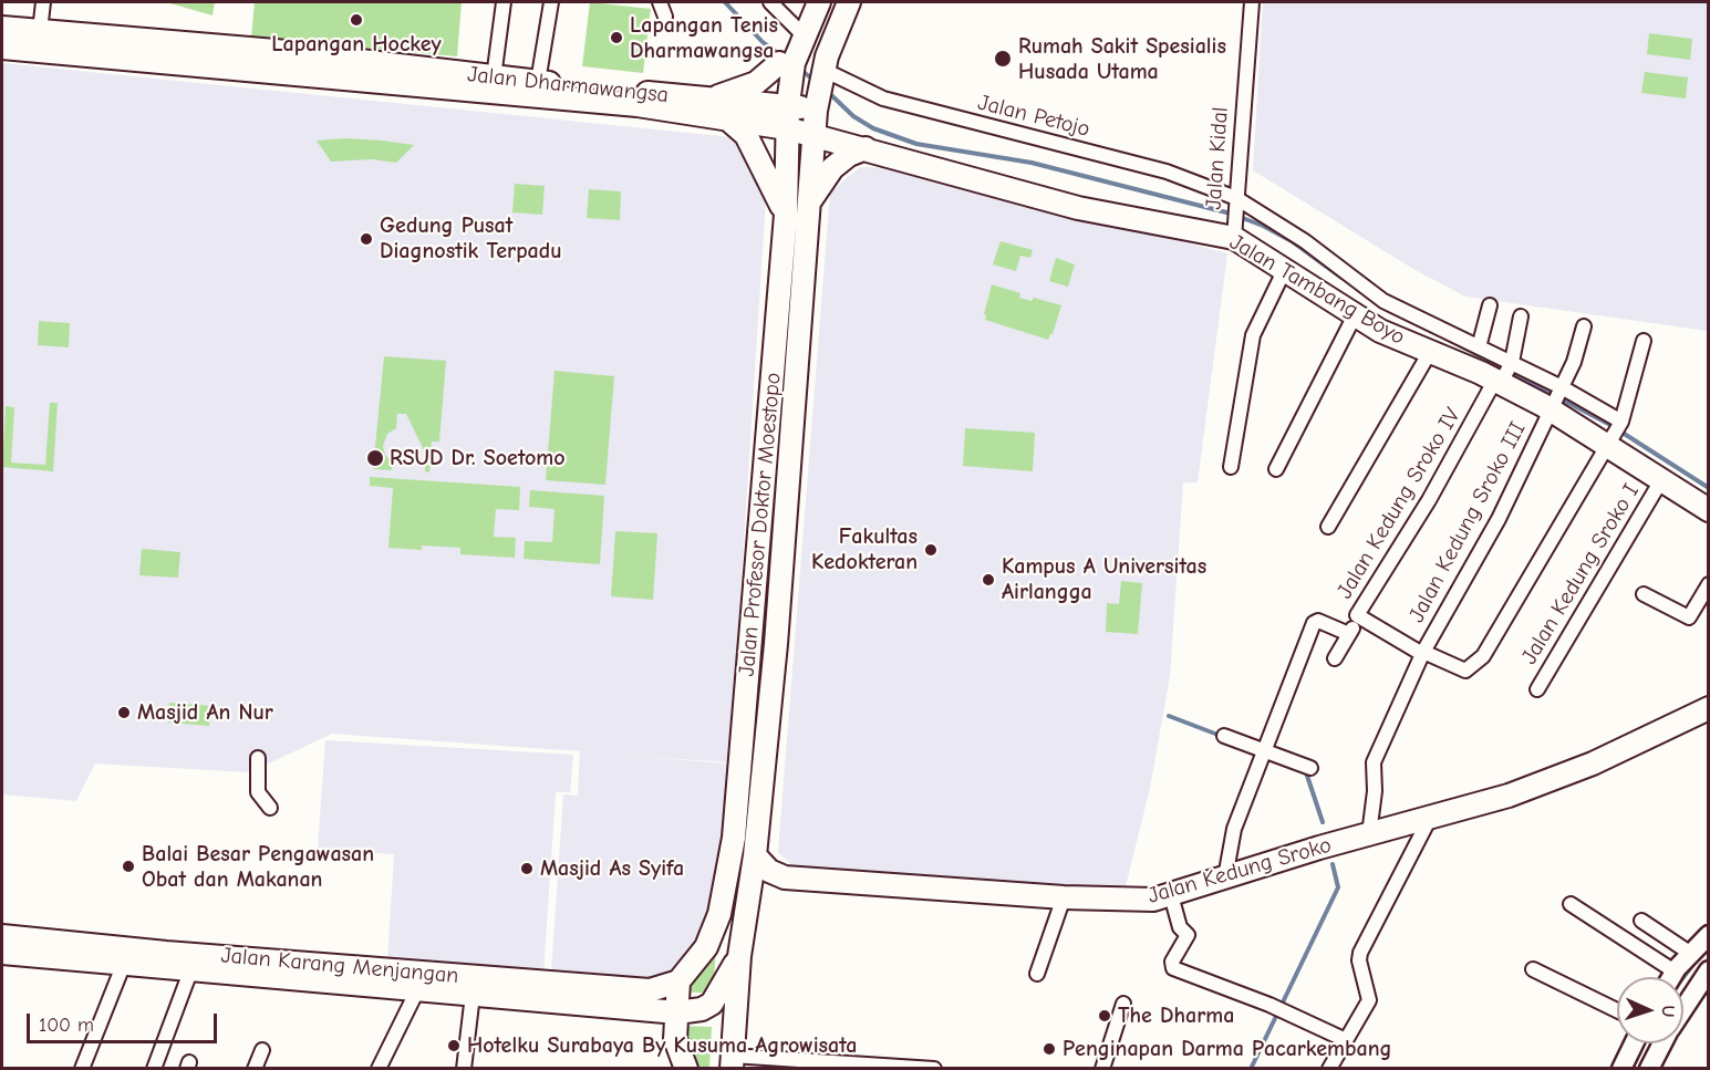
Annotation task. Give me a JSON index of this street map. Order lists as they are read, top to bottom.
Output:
{
  "streets": {
    "main road": [
      "Jalan Dharmawangsa",
      "Jalan Tambang Boyo",
      "Jalan Profesor Doktor Moestopo",
      "Jalan Kedung Sroko",
      "Jalan Karang Menjangan"
    ],
    "street": [
      "Jalan Petojo",
      "Jalan Kidal",
      "Jalan Kedung Sroko IV",
      "Jalan Kedung Sroko III",
      "Jalan Kedung Sroko I"
    ]
  },
  "crossings": [
    ["Jalan Dharmawangsa", "Jalan Petojo"],
    ["Jalan Dharmawangsa", "Jalan Tambang Boyo"],
    ["Jalan Dharmawangsa", "Jalan Profesor Doktor Moestopo"],
    ["Jalan Petojo", "Jalan Kidal"],
    ["Jalan Petojo", "Jalan Tambang Boyo"],
    ["Jalan Petojo", "Jalan Kedung Sroko IV"],
    ["Jalan Petojo", "Jalan Kedung Sroko III"],
    ["Jalan Petojo", "Jalan Profesor Doktor Moestopo"],
    ["Jalan Kidal", "Jalan Tambang Boyo"],
    ["Jalan Tambang Boyo", "Jalan Kedung Sroko IV"],
    ["Jalan Tambang Boyo", "Jalan Kedung Sroko III"],
    ["Jalan Tambang Boyo", "Jalan Profesor Doktor Moestopo"],
    ["Jalan Tambang Boyo", "Jalan Kedung Sroko I"],
    ["Jalan Kedung Sroko IV", "Jalan Kedung Sroko III"],
    ["Jalan Kedung Sroko III", "Jalan Kedung Sroko"],
    ["Jalan Profesor Doktor Moestopo", "Jalan Kedung Sroko"],
    ["Jalan Profesor Doktor Moestopo", "Jalan Karang Menjangan"]
  ],
  "places": [
    "Lapangan Hockey",
    "Lapangan Tenis Dharmawangsa",
    "Rumah Sakit Spesialis Husada Utama",
    "Gedung Pusat Diagnostik Terpadu",
    "RSUD Dr. Soetomo",
    "Fakultas Kedokteran",
    "Kampus A Universitas Airlangga",
    "Masjid An Nur",
    "Balai Besar Pengawasan Obat dan Makanan",
    "Masjid As Syifa",
    "The Dharma",
    "Hotelku Surabaya By Kusuma Agrowisata",
    "Penginapan Darma Pacarkembang"
  ],
  "scale_bar": "100 m",
  "north": "right"
}
